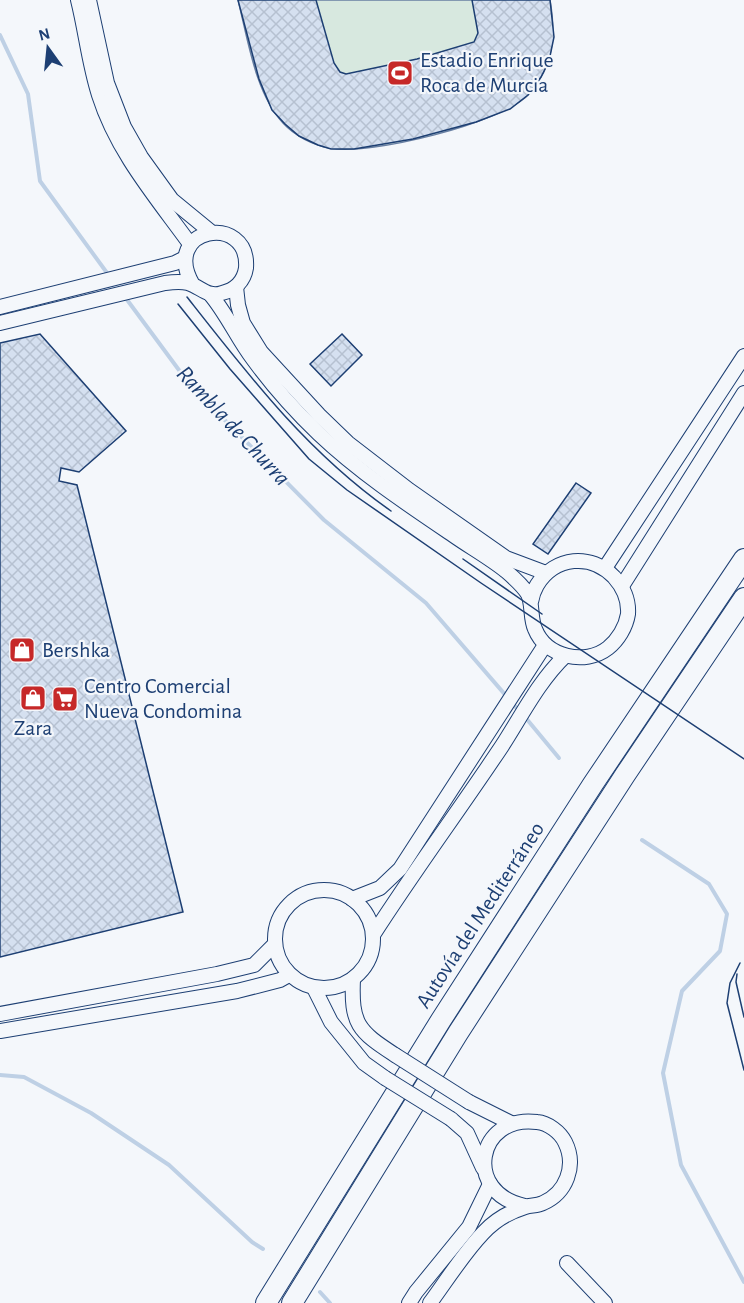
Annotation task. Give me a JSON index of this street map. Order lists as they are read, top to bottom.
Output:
{
  "streets": {
    "highway": ["Autovía del Mediterráneo"]
  },
  "water": ["Rambla de Churra"],
  "places": {
    "sports": ["Estadio Enrique Roca de Murcia"],
    "shop": ["Bershka", "Zara"],
    "supermarket": ["Centro Comercial Nueva Condomina"]
  },
  "north": "top"
}
